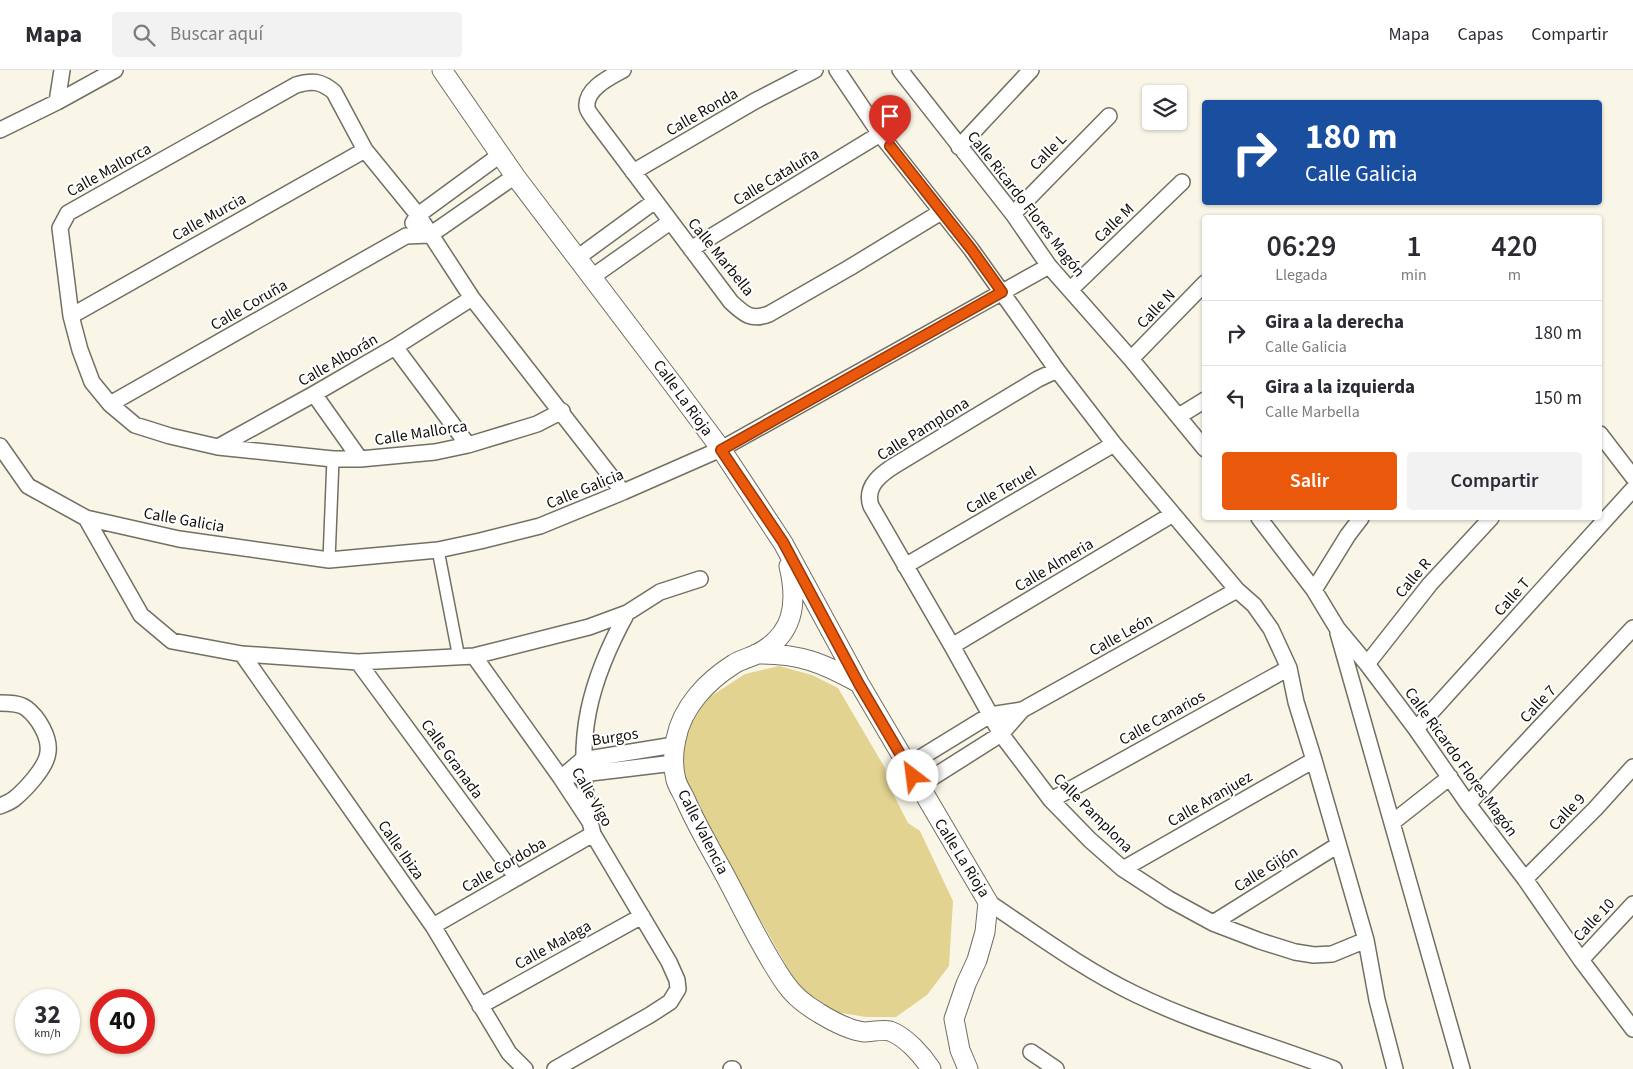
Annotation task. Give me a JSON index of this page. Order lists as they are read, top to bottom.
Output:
{
  "streets": {
    "street": [
      "Calle Ronda",
      "Calle L",
      "Calle Mallorca",
      "Calle Cataluña",
      "Calle Ricardo Flores Magón",
      "Calle Murcia",
      "Calle M",
      "Calle Marbella",
      "Calle Coruña",
      "Calle N",
      "Calle Alborán",
      "Calle La Rioja",
      "Calle Pamplona",
      "Calle Galicia",
      "Calle Teruel",
      "Calle Almeria",
      "Calle R",
      "Calle T",
      "Calle León",
      "Calle 7",
      "Calle Canarios",
      "Burgos",
      "Calle Granada",
      "Calle Vigo",
      "Calle Aranjuez",
      "Calle 9",
      "Calle Valencia",
      "Calle Ibiza",
      "Calle Cordoba",
      "Calle Gijón",
      "Calle 10",
      "Calle Malaga"
    ]
  },
  "crossings": [
    ["Calle Ronda", "Calle Marbella"],
    ["Calle L", "Calle Ricardo Flores Magón"],
    ["Calle Mallorca", "Calle Murcia"],
    ["Calle Mallorca", "Calle Coruña"],
    ["Calle Mallorca", "Calle Alborán"],
    ["Calle Mallorca", "Calle Galicia"],
    ["Calle Cataluña", "Calle Marbella"],
    ["Calle Ricardo Flores Magón", "Calle M"],
    ["Calle Ricardo Flores Magón", "Calle N"],
    ["Calle Ricardo Flores Magón", "Calle Galicia"],
    ["Calle Ricardo Flores Magón", "Calle R"],
    ["Calle Ricardo Flores Magón", "Calle T"],
    ["Calle Ricardo Flores Magón", "Calle 7"],
    ["Calle Ricardo Flores Magón", "Calle 9"],
    ["Calle Ricardo Flores Magón", "Calle 10"],
    ["Calle Coruña", "Calle La Rioja"],
    ["Calle La Rioja", "Calle Galicia"],
    ["Calle La Rioja", "Calle León"],
    ["Calle Pamplona", "Calle Teruel"],
    ["Calle Pamplona", "Calle Almeria"],
    ["Calle Pamplona", "Calle León"],
    ["Calle Pamplona", "Calle Canarios"],
    ["Calle Pamplona", "Calle Aranjuez"],
    ["Calle Pamplona", "Calle Gijón"],
    ["Burgos", "Calle Vigo"],
    ["Burgos", "Calle Valencia"],
    ["Calle Granada", "Calle Cordoba"],
    ["Calle Vigo", "Calle Cordoba"],
    ["Calle Vigo", "Calle Malaga"],
    ["Calle Ibiza", "Calle Cordoba"],
    ["Calle Ibiza", "Calle Malaga"]
  ],
  "page": {
    "header": "Mapa",
    "search": "Buscar aquí",
    "nav": ["Mapa", "Capas", "Compartir"],
    "turn": ["180 m", "Calle Galicia"],
    "eta": [
      "06:29",
      "Llegada",
      "1",
      "min",
      "420",
      "m"
    ],
    "list": [
      {
        "name": "Gira a la derecha",
        "note": "Calle Galicia",
        "value": "180 m"
      },
      {
        "name": "Gira a la izquierda",
        "note": "Calle Marbella",
        "value": "150 m"
      }
    ],
    "buttons": ["Salir", "Compartir"],
    "speed": "32 km/h",
    "limit": "40"
  }
}
